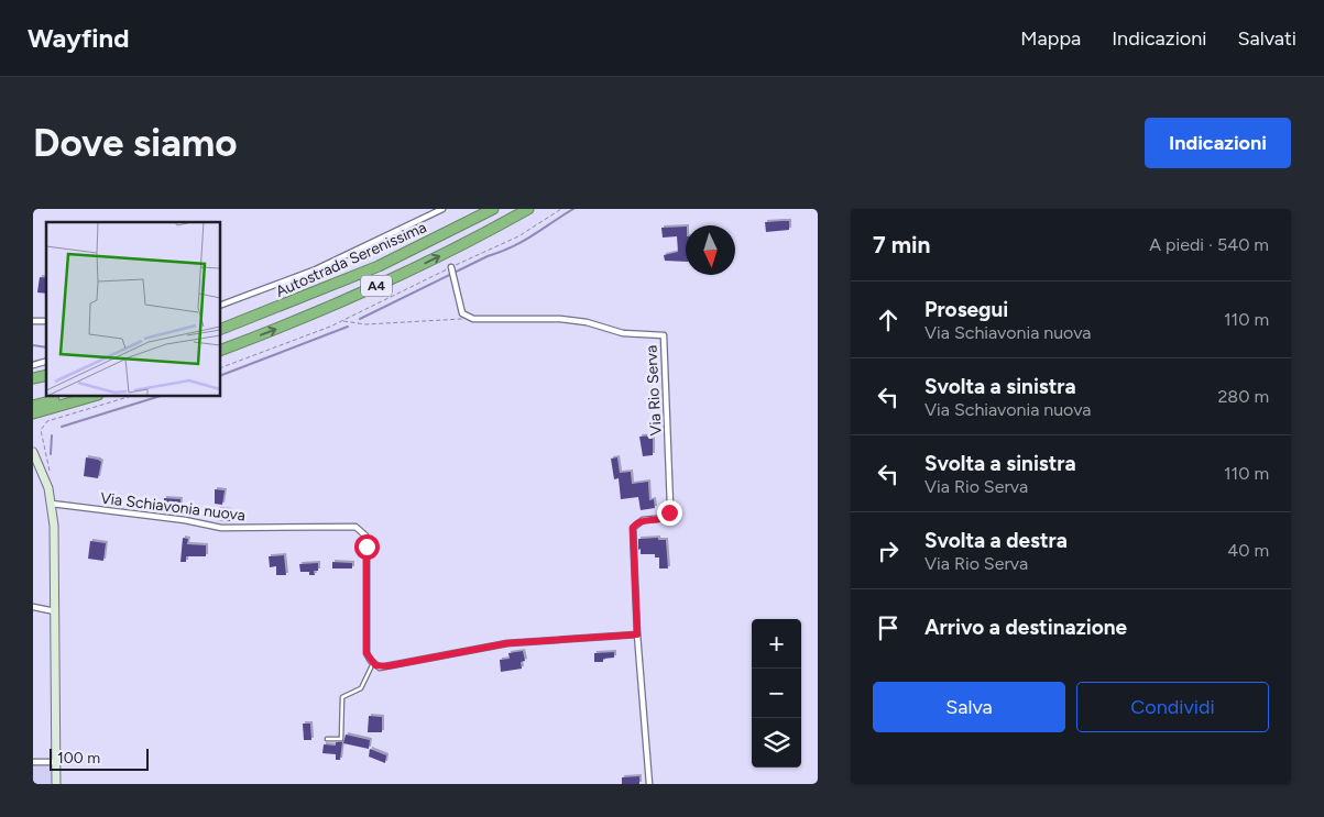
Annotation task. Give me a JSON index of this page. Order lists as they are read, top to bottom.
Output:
{
  "streets": {
    "highway": ["Autostrada Serenissima", "A4"],
    "street": ["Via Rio Serva", "Via Schiavonia nuova"]
  },
  "scale_bar": "100 m",
  "north": "bottom",
  "page": {
    "header": "Wayfind",
    "nav": ["Mappa", "Indicazioni", "Salvati"],
    "buttons": [
      "Indicazioni",
      ["Salva", "Condividi"]
    ],
    "title": "Dove siamo",
    "heading": ["7 min", "A piedi · 540 m"],
    "list": [
      ["Prosegui", "Via Schiavonia nuova", "110 m"],
      ["Svolta a sinistra", "Via Schiavonia nuova", "280 m"],
      ["Svolta a sinistra", "Via Rio Serva", "110 m"],
      ["Svolta a destra", "Via Rio Serva", "40 m"],
      "Arrivo a destinazione"
    ],
    "map_buttons": ["+", "−"],
    "scale": "100 m"
  }
}
